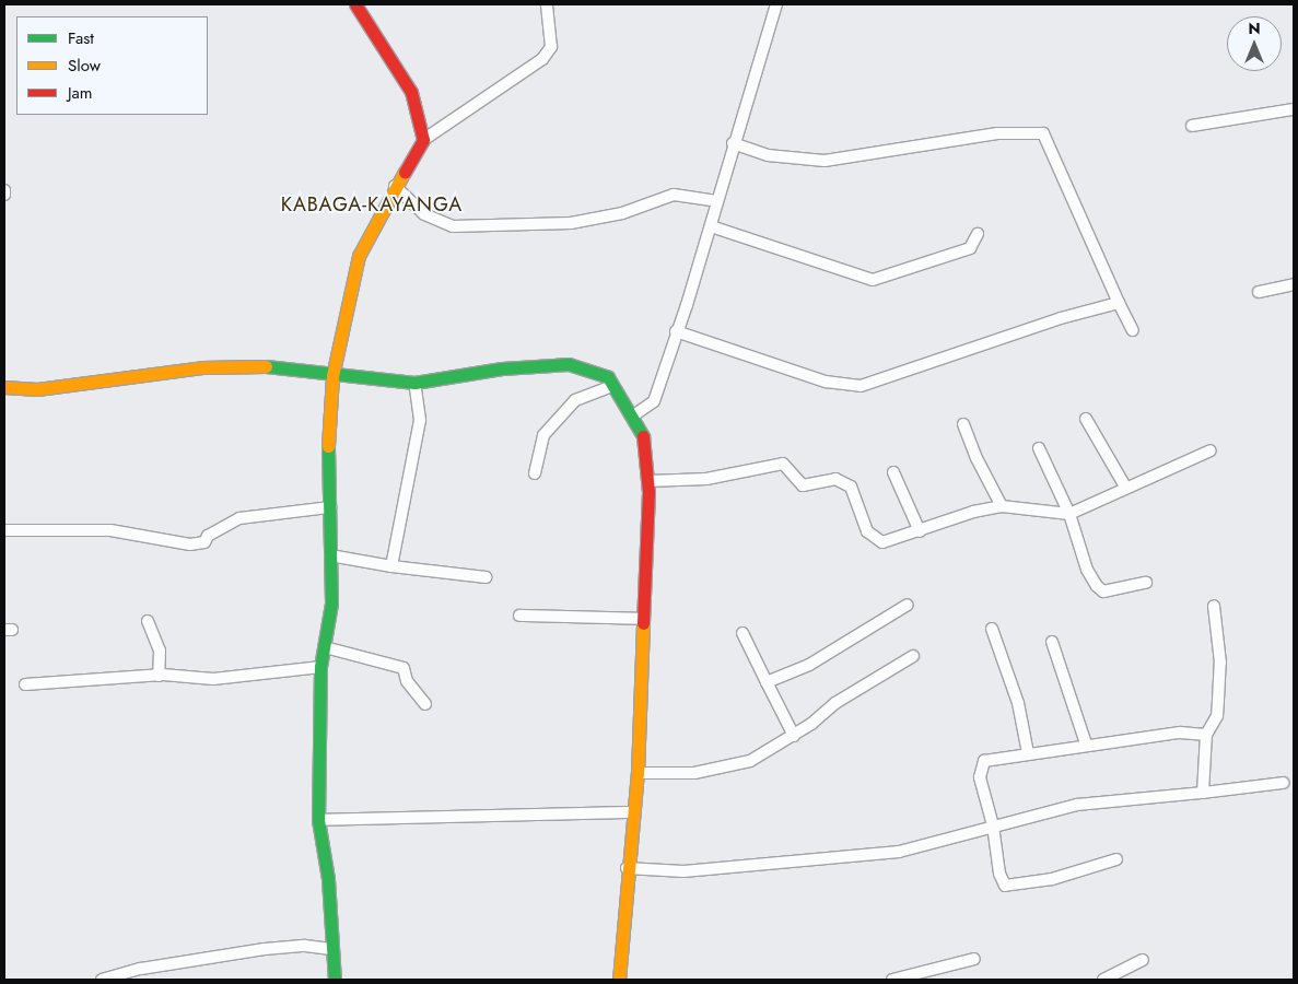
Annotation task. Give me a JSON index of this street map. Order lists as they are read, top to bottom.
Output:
{
  "districts": ["KABAGA-KAYANGA"],
  "legend": ["Fast", "Slow", "Jam"],
  "north": "top"
}
